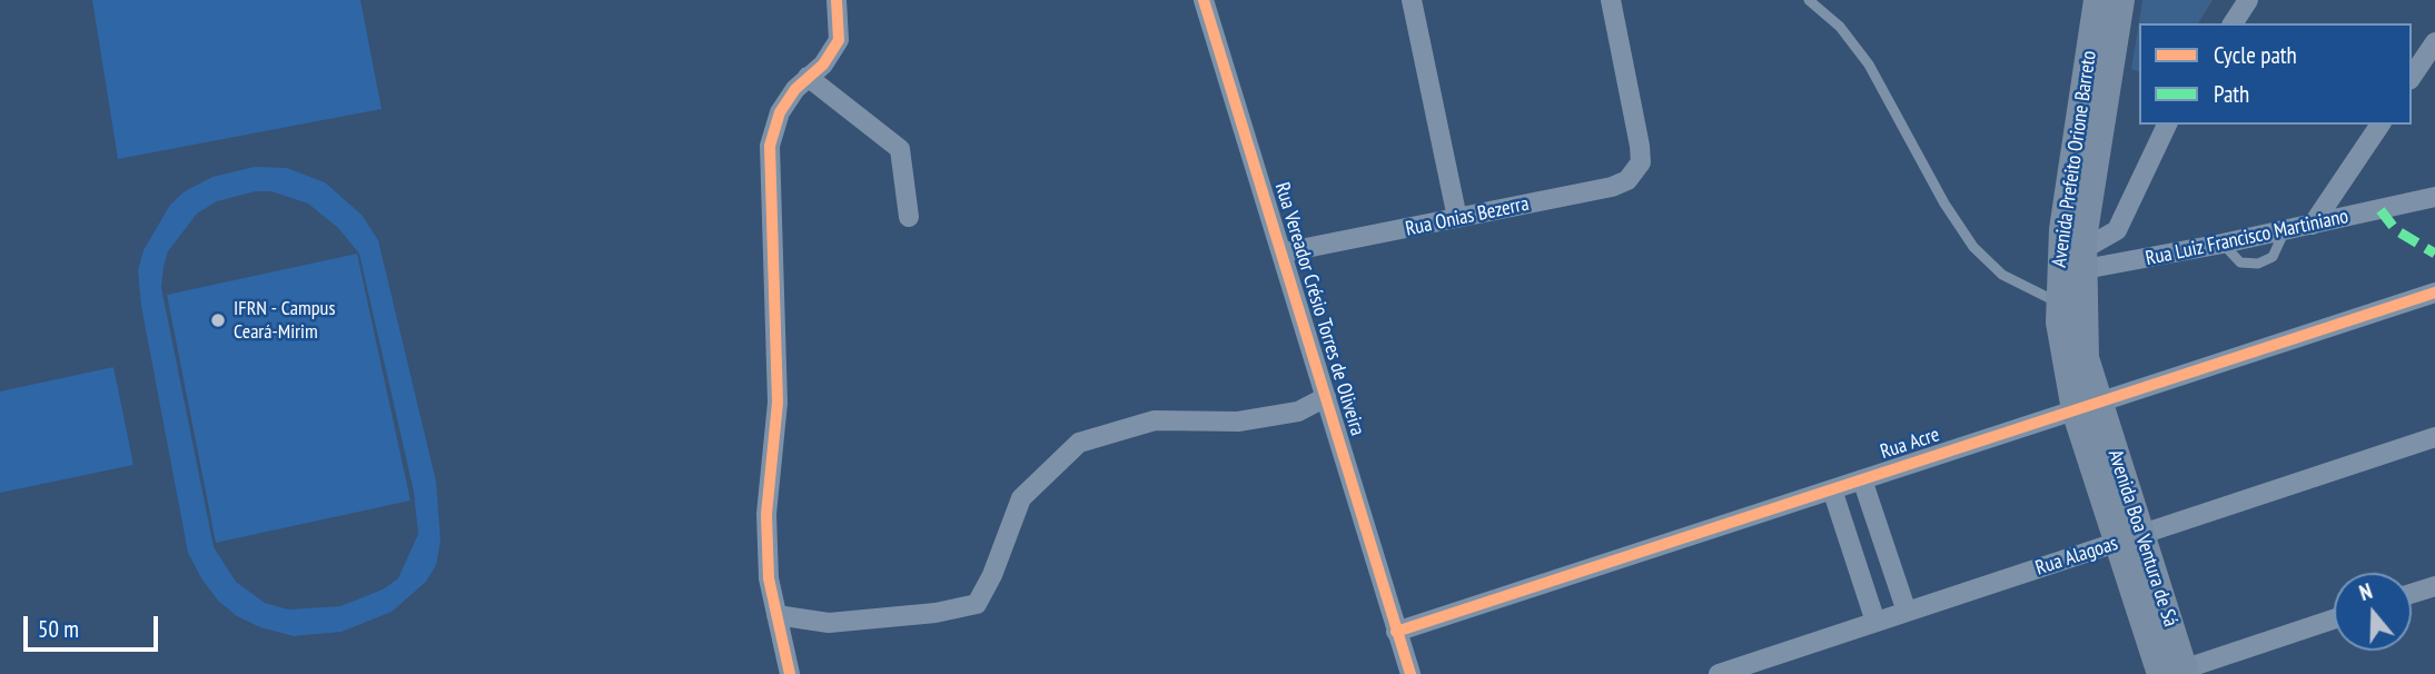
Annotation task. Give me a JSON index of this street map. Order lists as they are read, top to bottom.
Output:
{
  "streets": {
    "street": [
      "Avenida Prefeito Orione Barreto",
      "Rua Onias Bezerra",
      "Rua Luiz Francisco Martiniano",
      "Rua Vereador Crésio Torres de Oliveira",
      "Rua Acre",
      "Avenida Boa Ventura de Sá",
      "Rua Alagoas"
    ]
  },
  "crossings": [
    ["Avenida Prefeito Orione Barreto", "Rua Luiz Francisco Martiniano"],
    ["Avenida Prefeito Orione Barreto", "Rua Acre"],
    ["Avenida Prefeito Orione Barreto", "Avenida Boa Ventura de Sá"],
    ["Rua Onias Bezerra", "Rua Vereador Crésio Torres de Oliveira"],
    ["Rua Vereador Crésio Torres de Oliveira", "Rua Acre"],
    ["Rua Acre", "Avenida Boa Ventura de Sá"],
    ["Avenida Boa Ventura de Sá", "Rua Alagoas"]
  ],
  "places": ["IFRN - Campus Ceará-Mirim"],
  "legend": ["Cycle path", "Path"],
  "scale_bar": "50 m",
  "north": "top"
}
